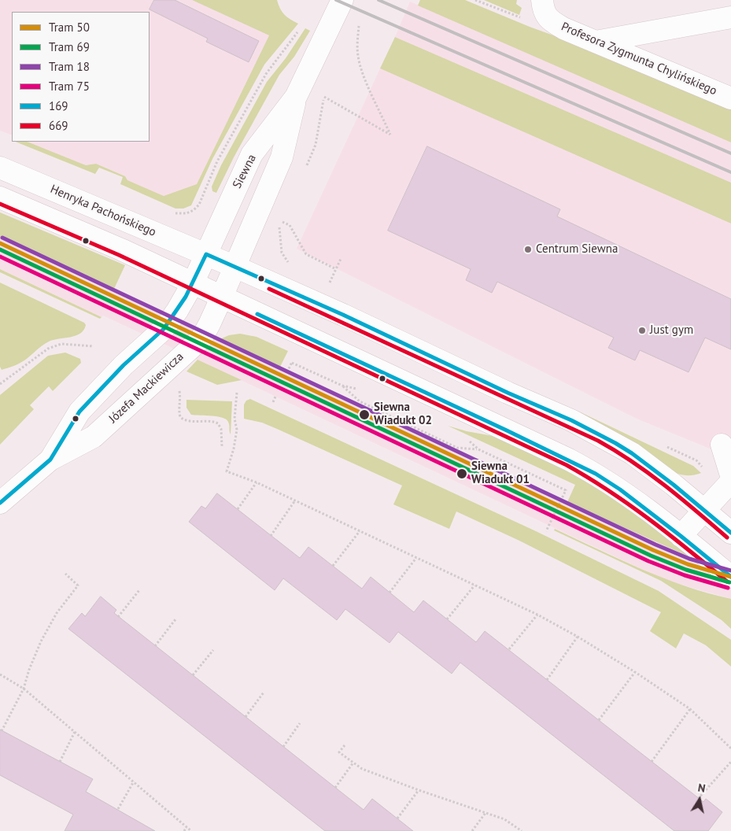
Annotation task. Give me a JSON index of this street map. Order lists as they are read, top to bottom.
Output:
{
  "streets": {
    "street": [
      "Profesora Zygmunta Chylińskiego",
      "Siewna",
      "Henryka Pachońskiego",
      "Józefa Mackiewicza"
    ]
  },
  "crossings": [
    ["Siewna", "Henryka Pachońskiego"],
    ["Siewna", "Józefa Mackiewicza"]
  ],
  "places": [
    "Centrum Siewna",
    "Just gym",
    "Siewna Wiadukt 02",
    "Siewna Wiadukt 01"
  ],
  "lines": [
    "transit line 669",
    "tram line 18",
    "tram line 50",
    "tram line 69",
    "transit line 169",
    "tram line 75"
  ],
  "legend": [
    "Tram 50",
    "Tram 69",
    "Tram 18",
    "Tram 75",
    "169",
    "669"
  ],
  "north": "top"
}
